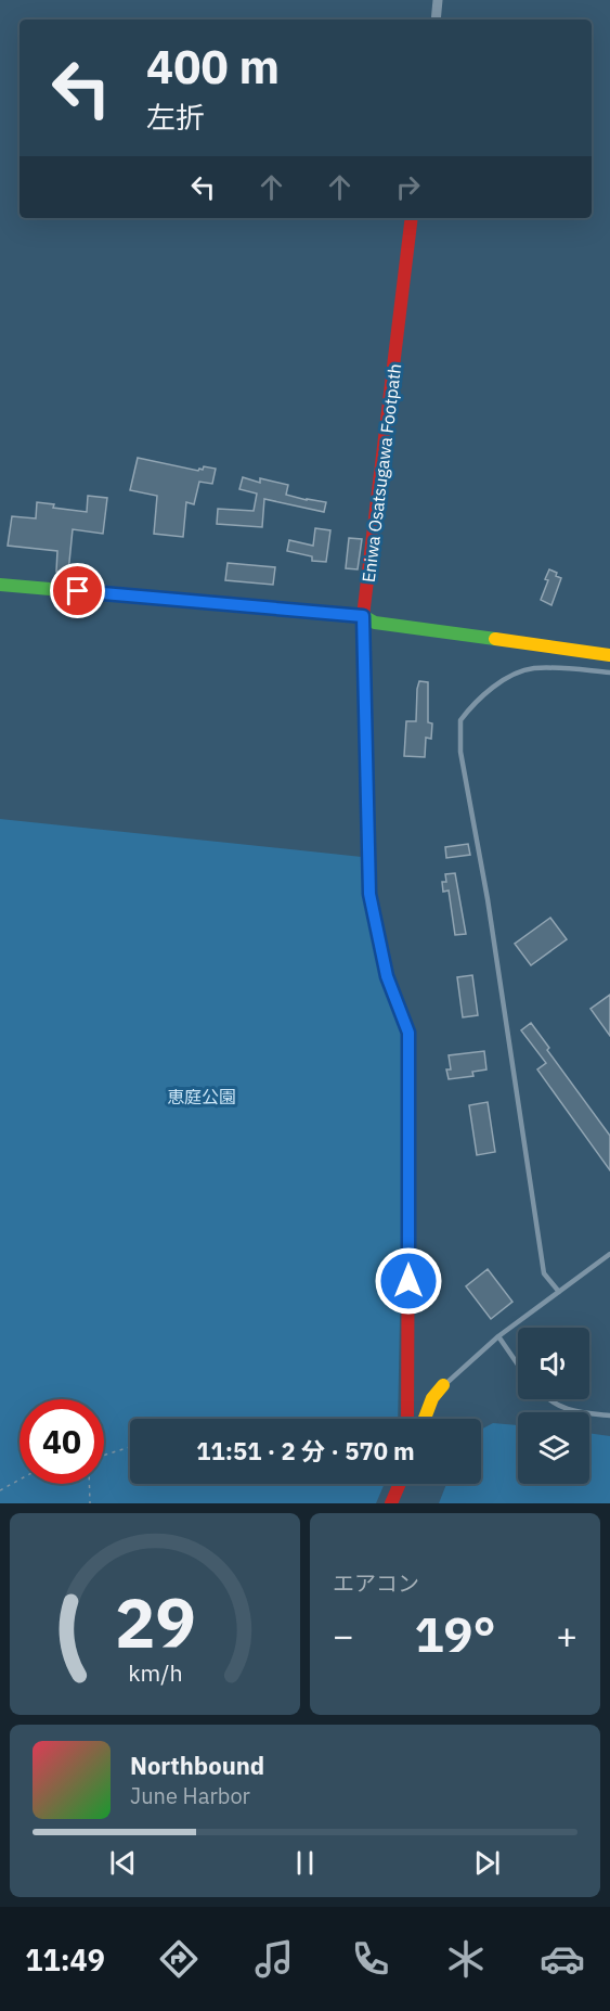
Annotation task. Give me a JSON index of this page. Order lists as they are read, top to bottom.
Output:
{
  "parks": ["恵庭公園"],
  "page": {
    "turn": ["400 m", "左折"],
    "limit": "40",
    "trip": "11:51 · 2 分 · 570 m",
    "tile": "エアコン",
    "heat": ["−", "19°", "+"],
    "song": ["Northbound", "June Harbor"],
    "tabs": "11:49",
    "gauge": ["29", "km/h"]
  }
}
